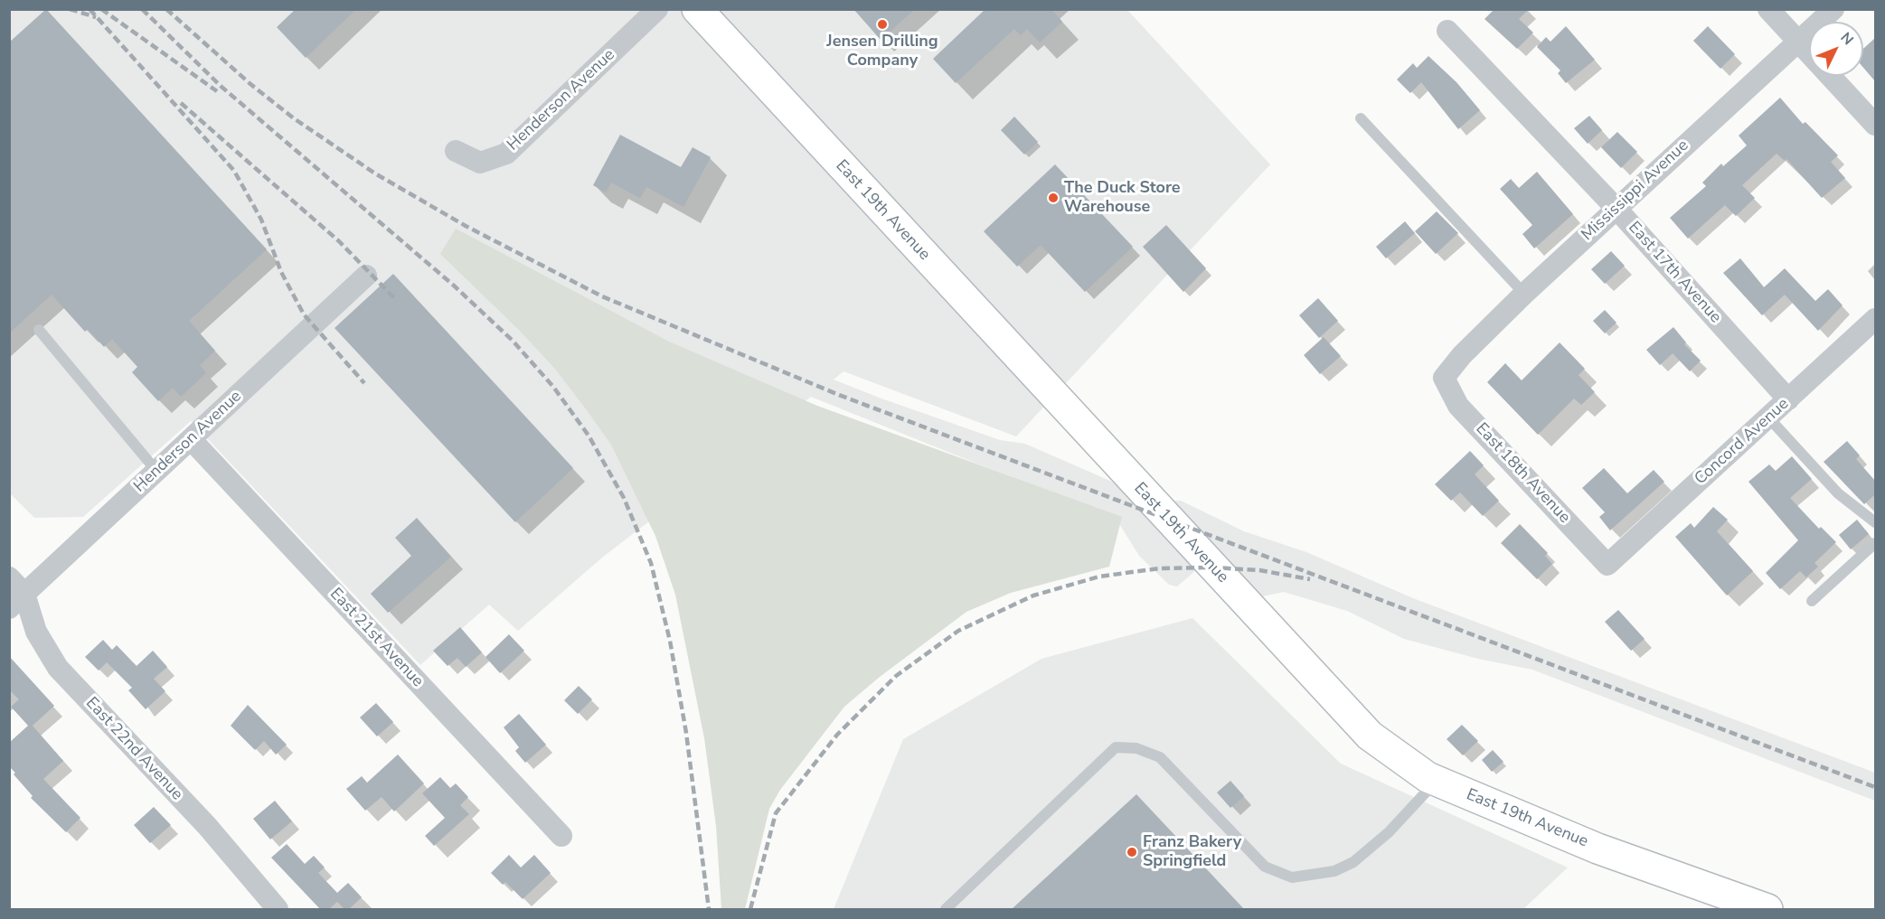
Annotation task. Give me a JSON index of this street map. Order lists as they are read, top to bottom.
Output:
{
  "streets": {
    "street": [
      "Henderson Avenue",
      "Mississippi Avenue",
      "East 19th Avenue",
      "East 17th Avenue",
      "Concord Avenue",
      "East 18th Avenue",
      "East 21st Avenue",
      "East 22nd Avenue"
    ]
  },
  "crossings": [
    ["Henderson Avenue", "East 21st Avenue"],
    ["Henderson Avenue", "East 22nd Avenue"],
    ["Mississippi Avenue", "East 17th Avenue"],
    ["Mississippi Avenue", "East 18th Avenue"],
    ["East 17th Avenue", "Concord Avenue"],
    ["Concord Avenue", "East 18th Avenue"]
  ],
  "places": ["Jensen Drilling Company", "The Duck Store Warehouse", "Franz Bakery Springfield"],
  "north": "top right"
}
